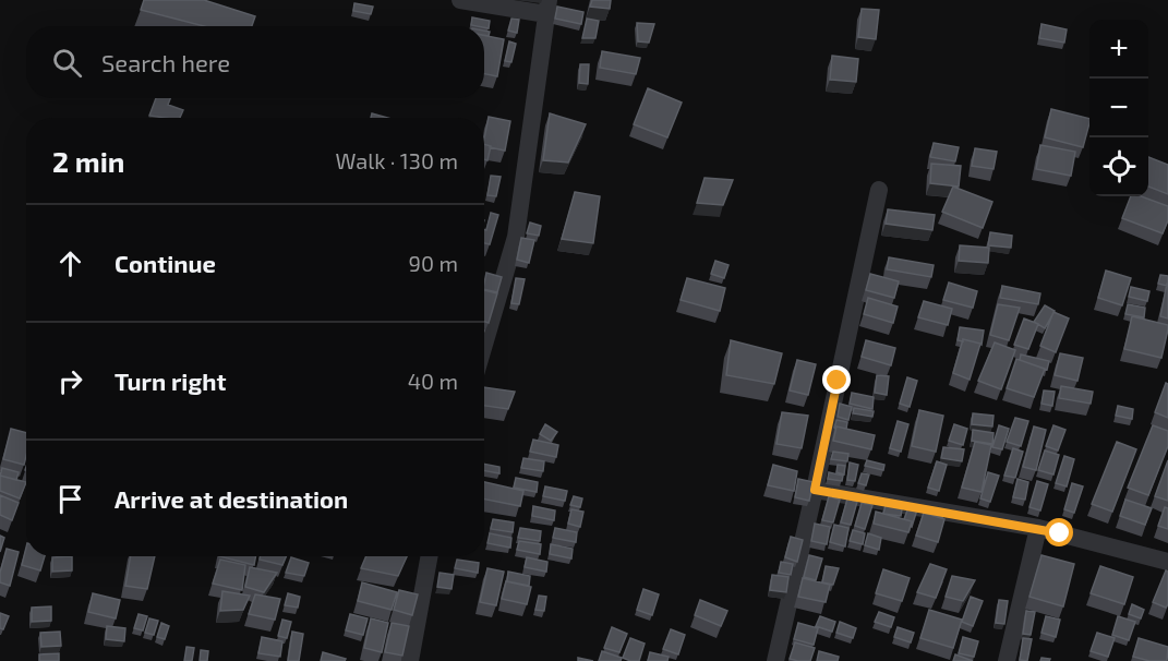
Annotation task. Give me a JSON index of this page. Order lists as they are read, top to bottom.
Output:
{
  "page": {
    "map_buttons": ["+", "−"],
    "search": "Search here",
    "heading": ["2 min", "Walk · 130 m"],
    "list": [
      ["Continue", "90 m"],
      ["Turn right", "40 m"],
      "Arrive at destination"
    ]
  }
}
